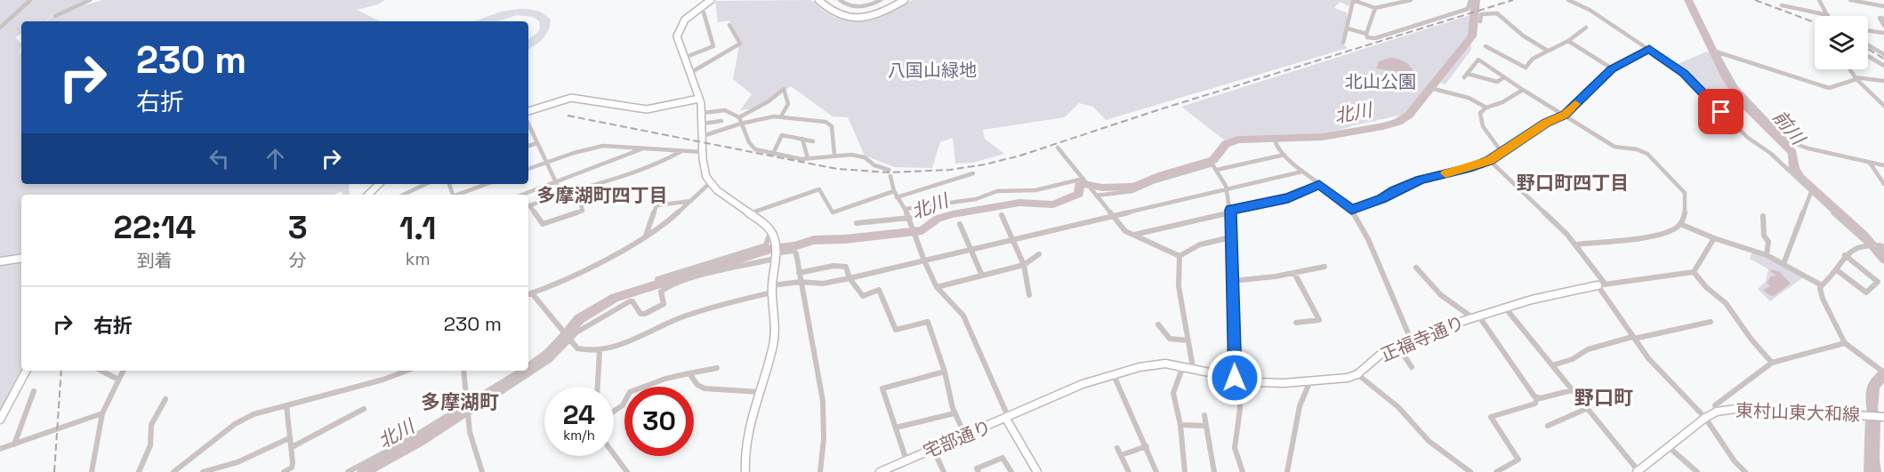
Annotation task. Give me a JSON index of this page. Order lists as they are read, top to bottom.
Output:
{
  "streets": {
    "street": ["正福寺通り", "東村山東大和線", "宅部通り"]
  },
  "districts": [
    "野口町四丁目",
    "多摩湖町四丁目",
    "野口町",
    "多摩湖町"
  ],
  "water": ["北川", "前川"],
  "parks": ["八国山緑地", "北山公園"],
  "page": {
    "turn": ["230 m", "右折"],
    "eta": [
      "22:14",
      "到着",
      "3",
      "分",
      "1.1",
      "km"
    ],
    "list": [
      {
        "name": "右折",
        "value": "230 m"
      }
    ],
    "speed": "24 km/h",
    "limit": "30"
  }
}
